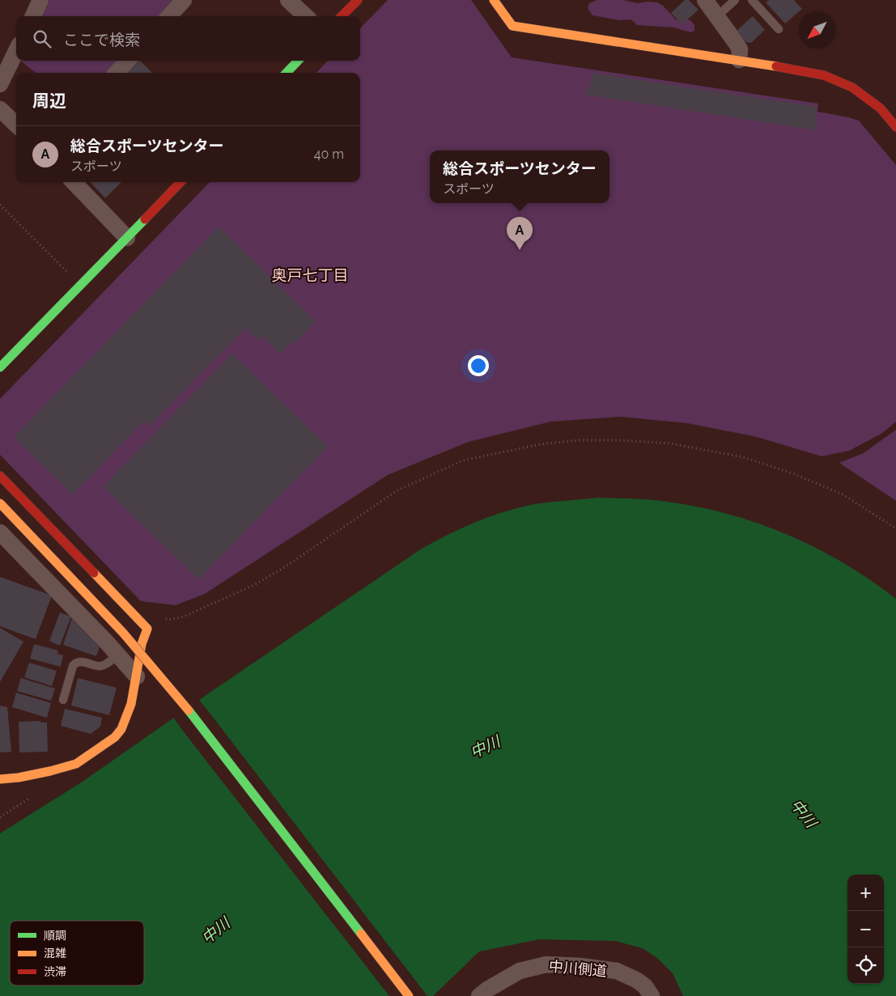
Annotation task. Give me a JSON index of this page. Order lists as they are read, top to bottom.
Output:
{
  "streets": {
    "street": ["中川側道"]
  },
  "districts": ["奥戸七丁目"],
  "water": ["中川"],
  "legend": ["順調", "混雑", "渋滞"],
  "north": "bottom left",
  "page": {
    "search": "ここで検索",
    "heading": "周辺",
    "list": [
      {
        "mark": "A",
        "name": "総合スポーツセンター",
        "note": "スポーツ",
        "value": "40 m"
      }
    ],
    "popup": ["総合スポーツセンター", "スポーツ"],
    "pins": "A",
    "map_buttons": ["+", "−"]
  }
}
